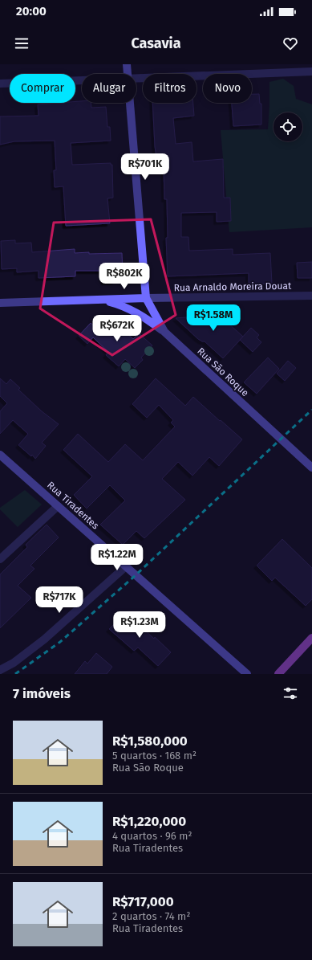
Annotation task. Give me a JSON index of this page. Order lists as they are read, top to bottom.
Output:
{
  "streets": {
    "street": ["Rua Arnaldo Moreira Douat", "Rua São Roque", "Rua Tiradentes"]
  },
  "crossings": [
    ["Rua Arnaldo Moreira Douat", "Rua São Roque"]
  ],
  "page": {
    "status": "20:00",
    "header": "Casavia",
    "chip": [
      "Comprar",
      "Alugar",
      "Filtros",
      "Novo"
    ],
    "price": [
      "R$701K",
      "R$802K",
      "R$1.58M",
      "R$672K",
      "R$1.22M",
      "R$717K",
      "R$1.23M"
    ],
    "heading": "7 imóveis",
    "list": [
      {
        "name": "R$1,580,000",
        "note": "5 quartos · 168 m² · Rua São Roque"
      },
      {
        "name": "R$1,220,000",
        "note": "4 quartos · 96 m² · Rua Tiradentes"
      },
      {
        "name": "R$717,000",
        "note": "2 quartos · 74 m² · Rua Tiradentes"
      }
    ]
  }
}
